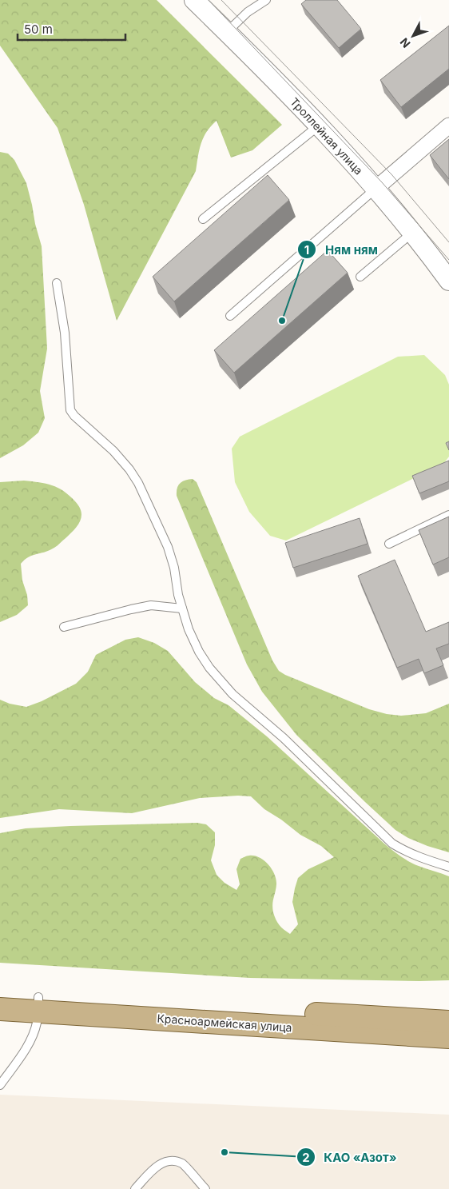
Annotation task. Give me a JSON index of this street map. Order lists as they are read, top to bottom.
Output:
{
  "streets": {
    "main road": ["Красноармейская улица"],
    "street": ["Троллейная улица"]
  },
  "places": ["Ням ням", "КАО «Азот»"],
  "scale_bar": "50 m",
  "north": "bottom left"
}
